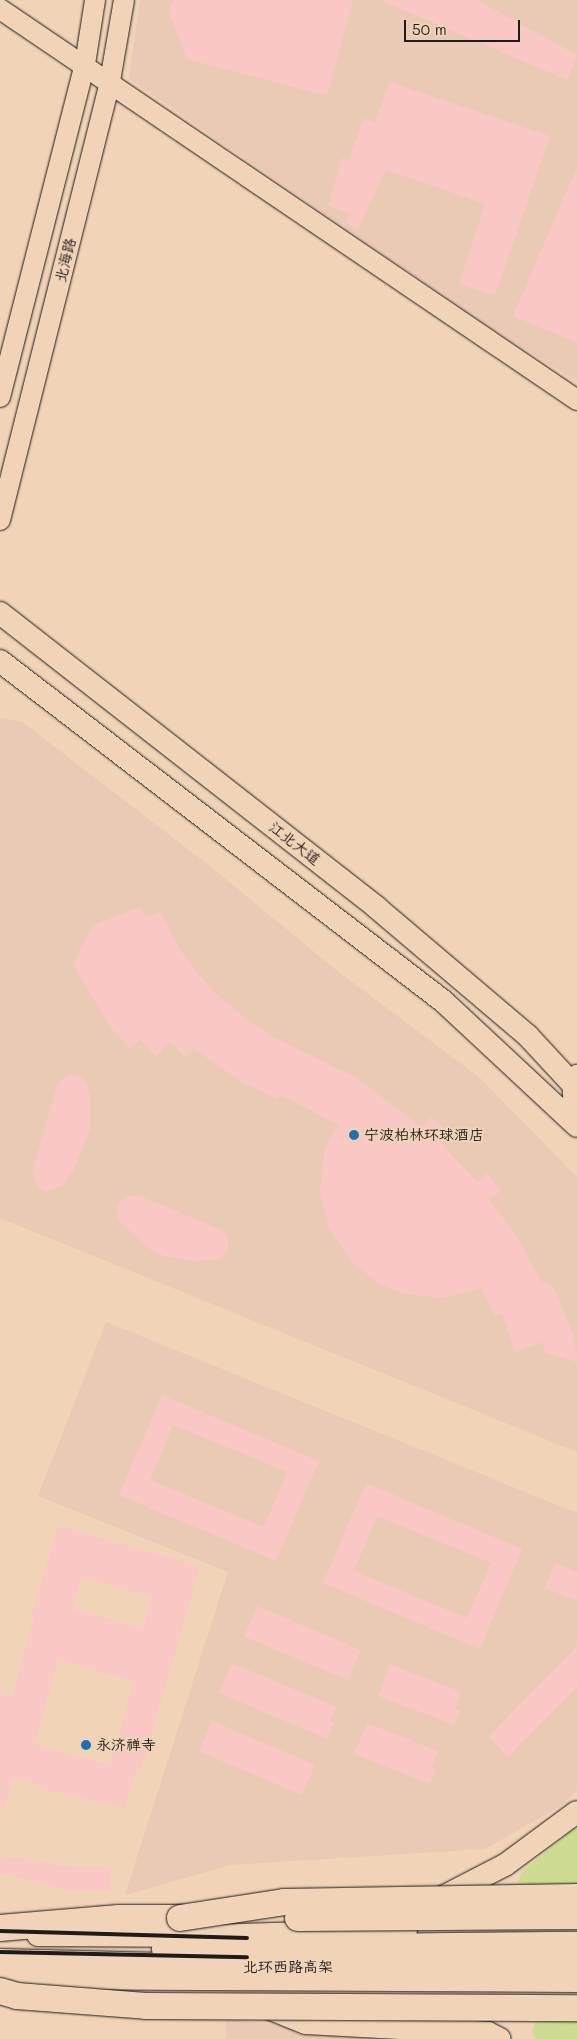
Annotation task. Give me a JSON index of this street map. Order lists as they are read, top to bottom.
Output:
{
  "streets": {
    "highway": ["北环西路高架"],
    "main road": ["江北大道"],
    "street": ["北海路"]
  },
  "places": ["宁波柏林环球酒店", "永济禅寺"],
  "scale_bar": "50 m"
}
